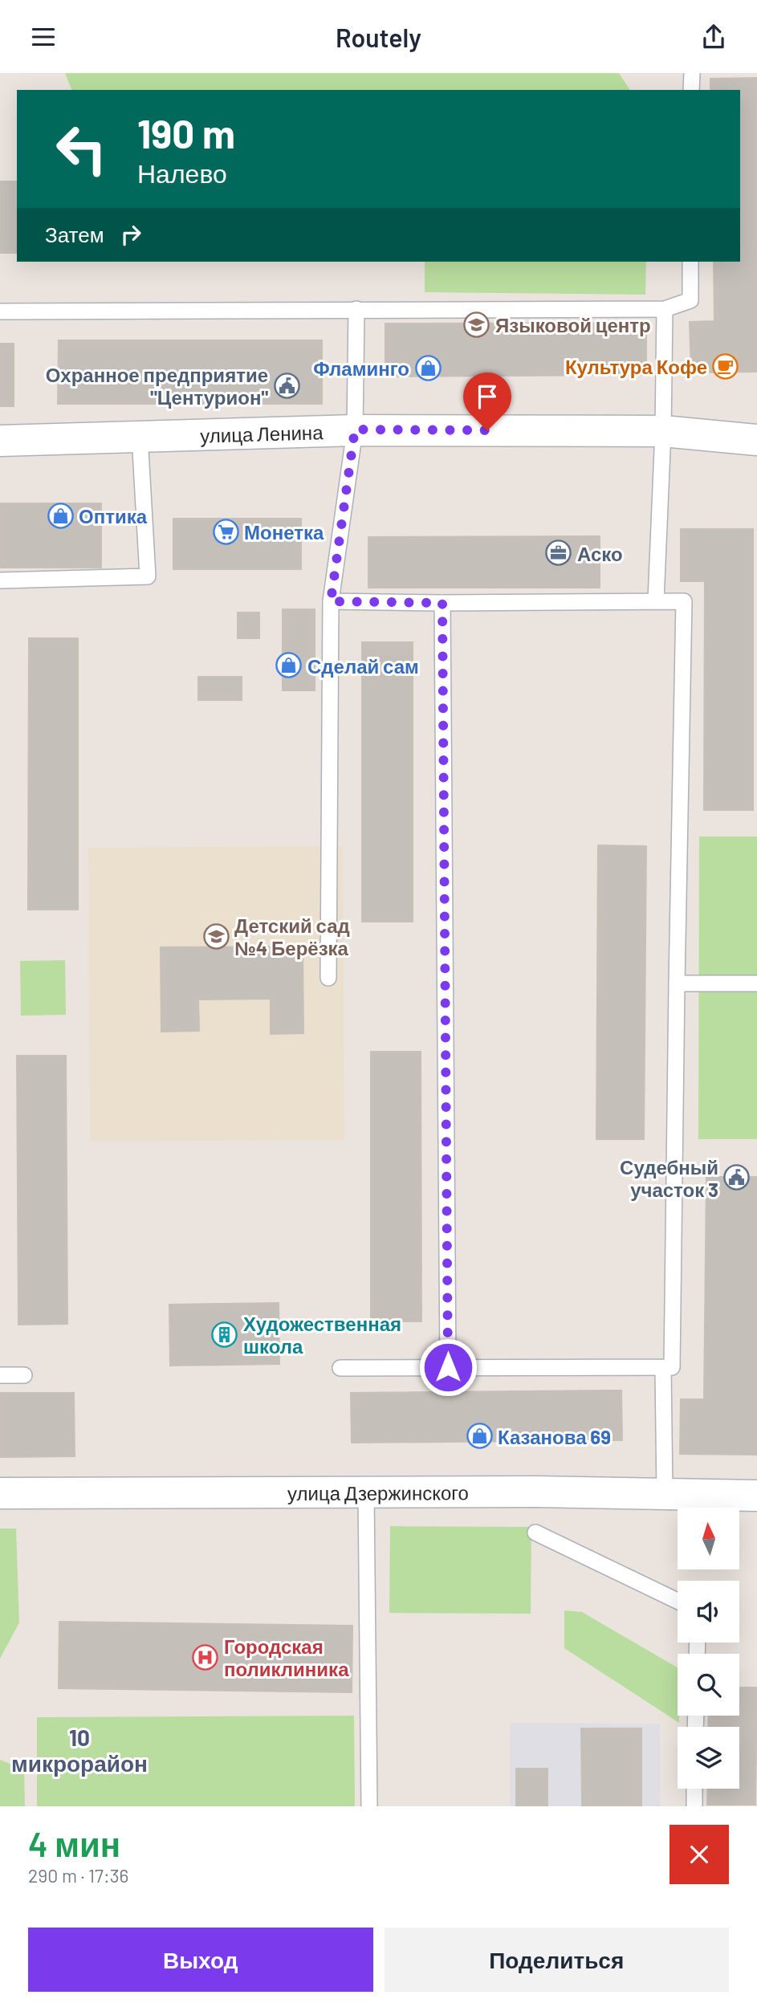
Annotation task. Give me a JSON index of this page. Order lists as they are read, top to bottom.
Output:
{
  "streets": {
    "street": ["улица Ленина", "улица Дзержинского"]
  },
  "districts": ["10 микрорайон"],
  "places": {
    "school or university": ["Языковой центр", "Детский сад №4 Берёзка"],
    "cafe": ["Культура Кофе"],
    "shop": [
      "Фламинго",
      "Оптика",
      "Сделай сам",
      "Казанова 69"
    ],
    "public building": ["Охранное предприятие \"Центурион\"", "Судебный участок 3"],
    "supermarket": ["Монетка"],
    "office": ["Аско"],
    "building": ["Художественная школа"],
    "hospital": ["Городская поликлиника"]
  },
  "north": "top",
  "page": {
    "header": "Routely",
    "turn": ["190 m", "Налево"],
    "then": "Затем",
    "heading": ["4 мин", "290 m · 17:36"],
    "buttons": ["Выход", "Поделиться"]
  }
}
